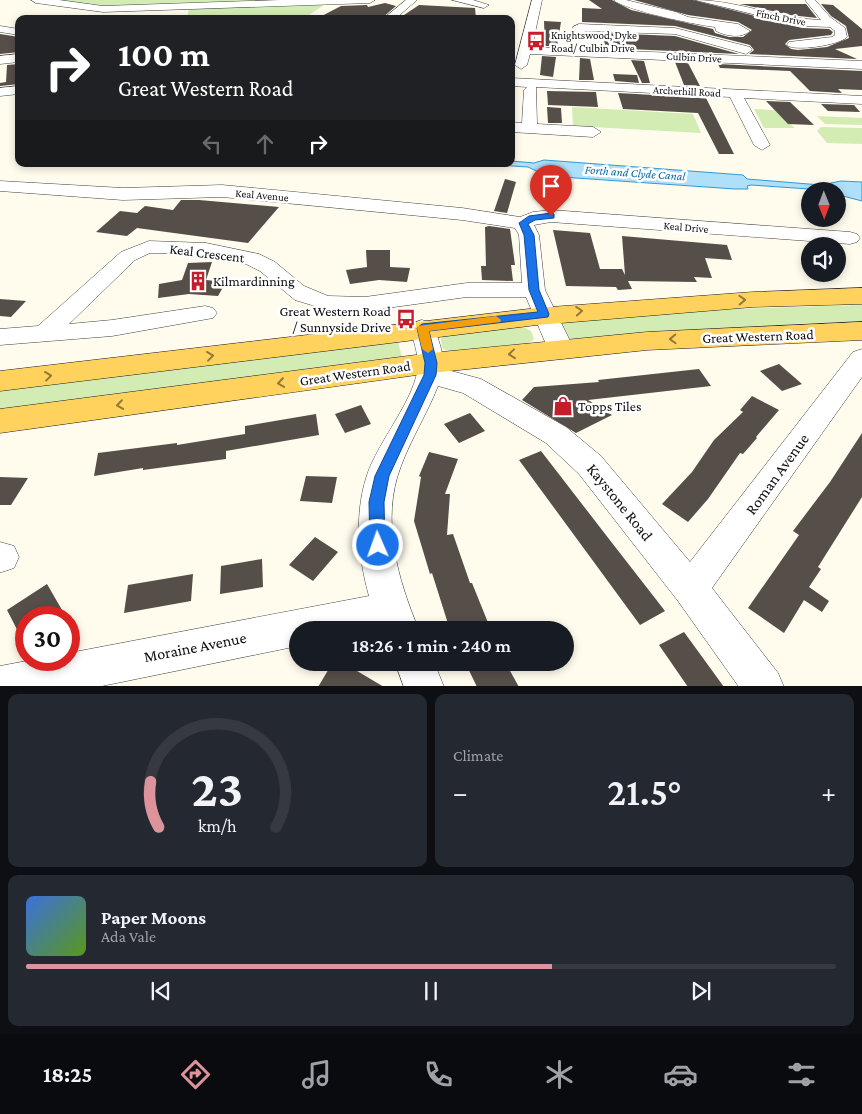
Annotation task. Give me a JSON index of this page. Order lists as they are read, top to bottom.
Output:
{
  "streets": {
    "main road": ["Great Western Road"],
    "street": [
      "Finch Drive",
      "Culbin Drive",
      "Archerhill Road",
      "Keal Avenue",
      "Keal Drive",
      "Keal Crescent",
      "Roman Avenue",
      "Kaystone Road",
      "Moraine Avenue"
    ]
  },
  "crossings": [
    ["Keal Avenue", "Keal Drive"],
    ["Great Western Road", "Kaystone Road"],
    ["Roman Avenue", "Kaystone Road"]
  ],
  "water": ["Forth and Clyde Canal"],
  "places": {
    "bus stop": ["Knightswood, Dyke Road/ Culbin Drive", "Great Western Road / Sunnyside Drive"],
    "building": ["Kilmardinning"],
    "shop": ["Topps Tiles"]
  },
  "north": "bottom",
  "page": {
    "turn": ["100 m", "Great Western Road"],
    "limit": "30",
    "trip": "18:26 · 1 min · 240 m",
    "tile": "Climate",
    "heat": ["−", "21.5°", "+"],
    "song": ["Paper Moons", "Ada Vale"],
    "tabs": "18:25",
    "gauge": ["23", "km/h"]
  }
}
